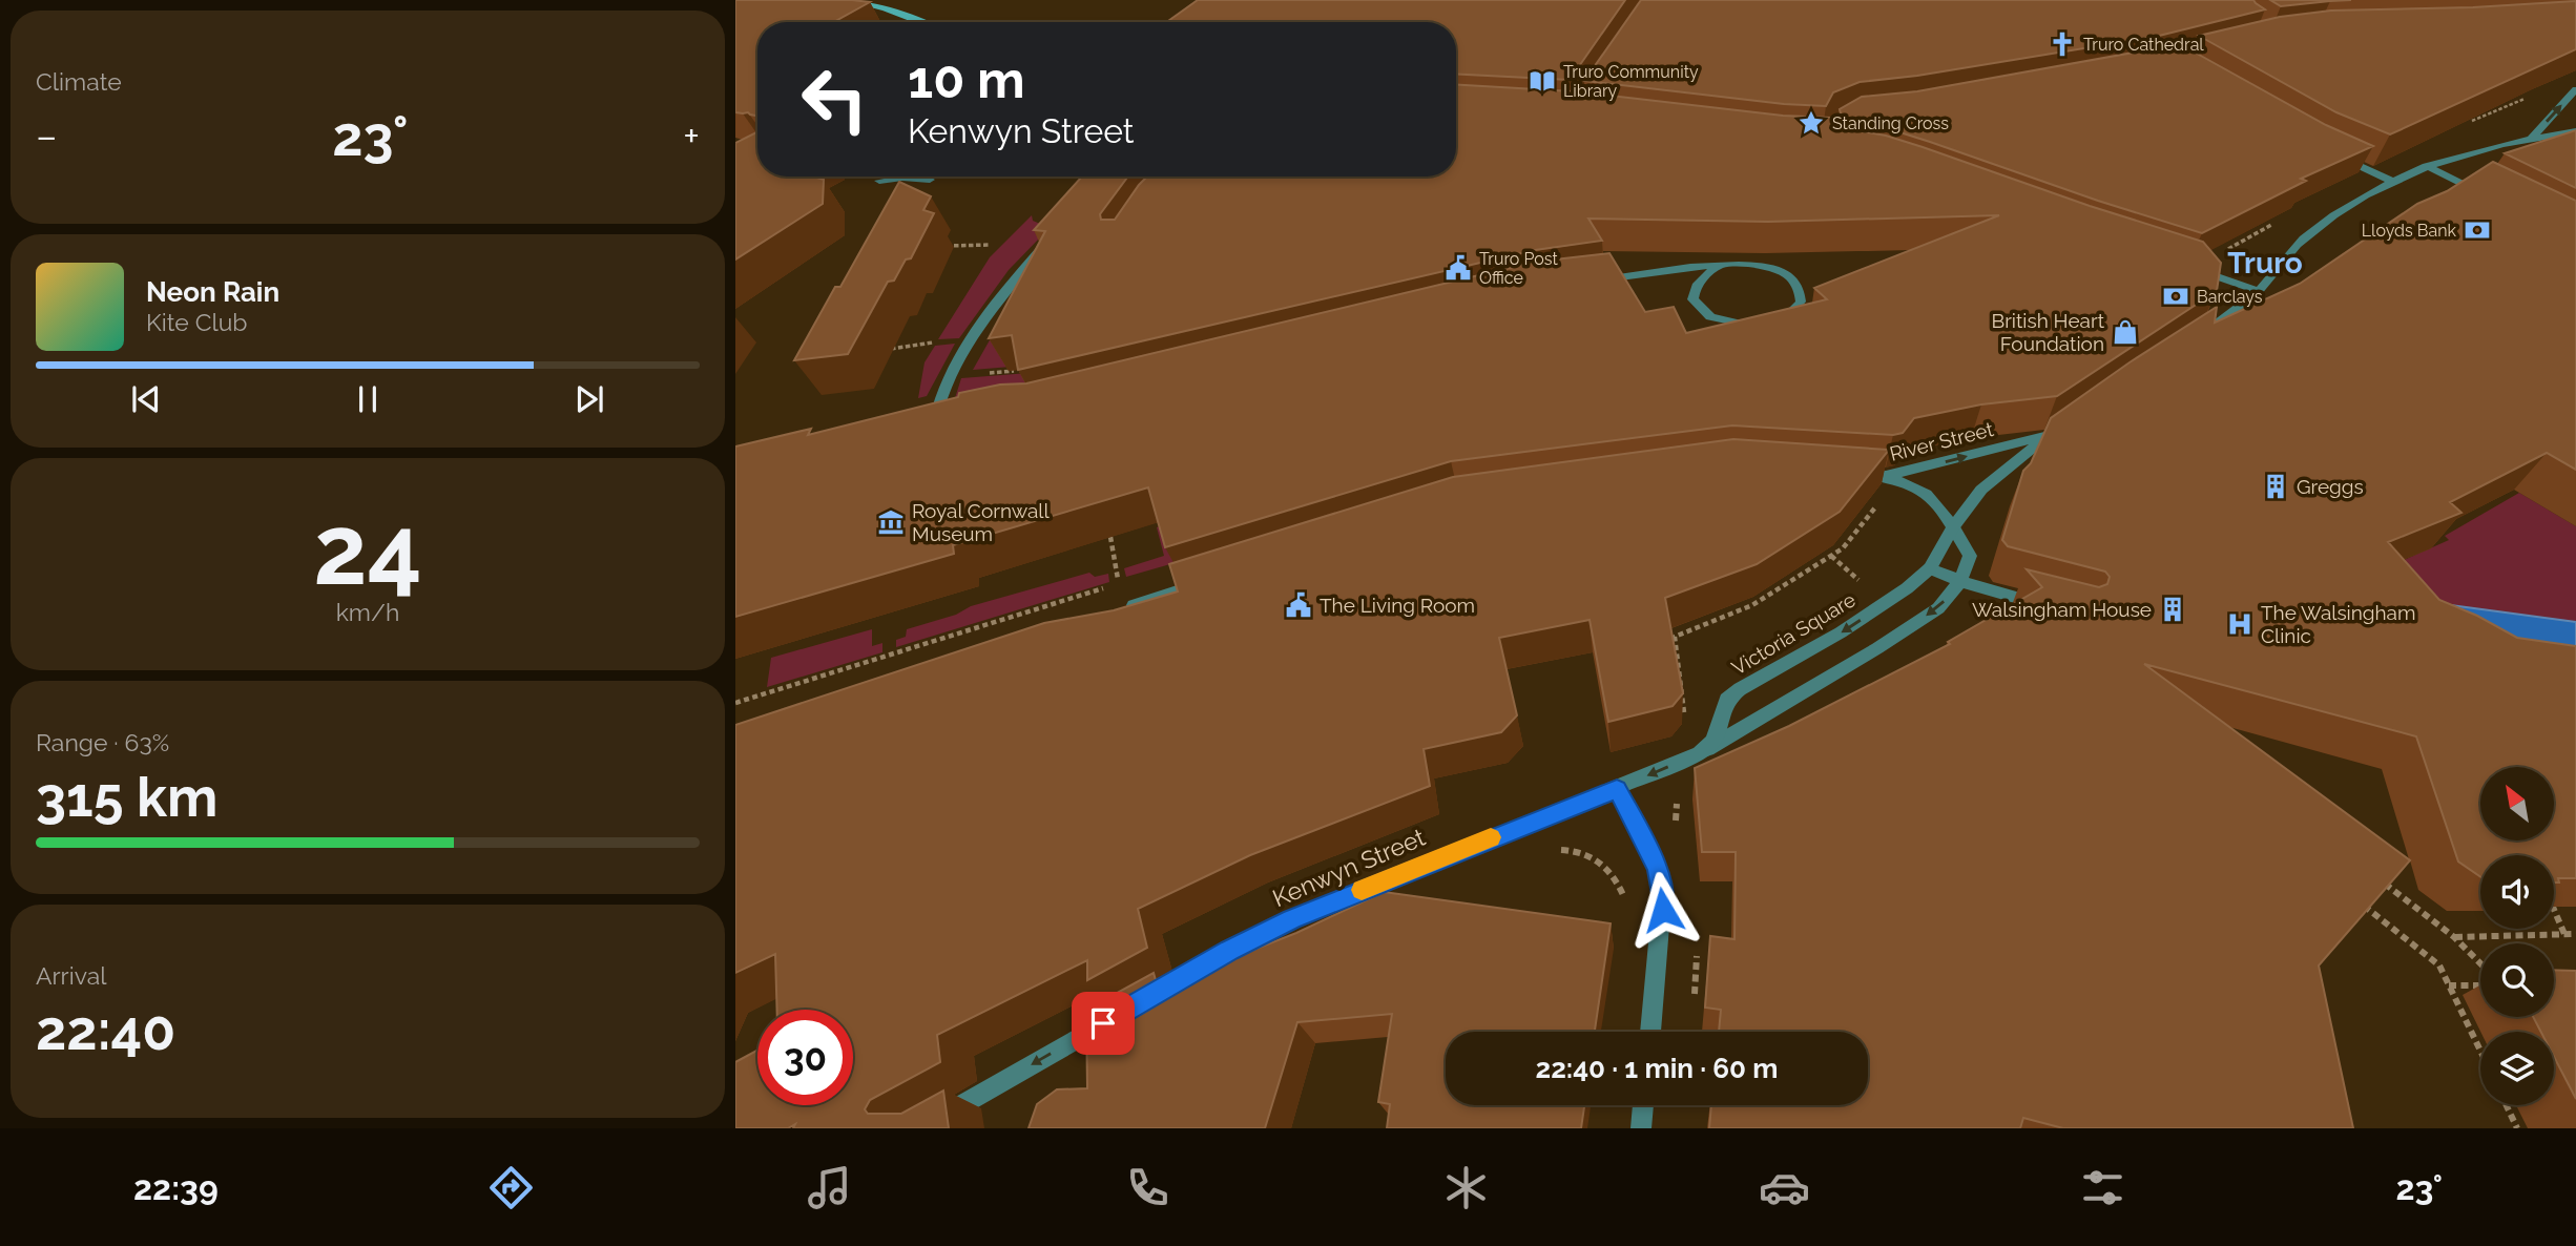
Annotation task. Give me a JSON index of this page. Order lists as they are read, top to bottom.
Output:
{
  "streets": {
    "street": ["River Street", "Victoria Square", "Kenwyn Street"]
  },
  "crossings": [
    ["River Street", "Victoria Square"]
  ],
  "one_way": ["River Street"],
  "districts": ["Truro"],
  "places": {
    "church": ["Truro Cathedral"],
    "library": ["Truro Community Library"],
    "place": ["Standing Cross"],
    "bank": ["Lloyds Bank", "Barclays"],
    "public building": ["Truro Post Office", "The Living Room"],
    "shop": ["British Heart Foundation"],
    "building": ["Greggs", "Walsingham House"],
    "museum": ["Royal Cornwall Museum"],
    "hospital": ["The Walsingham Clinic"]
  },
  "north": "top left",
  "page": {
    "tile": [
      "Climate",
      ["24", "km/h"],
      ["Range · 63%", "315 km"],
      ["Arrival", "22:40"]
    ],
    "turn": ["10 m", "Kenwyn Street"],
    "heat": ["−", "23°", "+"],
    "song": ["Neon Rain", "Kite Club"],
    "limit": "30",
    "trip": "22:40 · 1 min · 60 m",
    "tabs": ["22:39", "23°"]
  }
}
